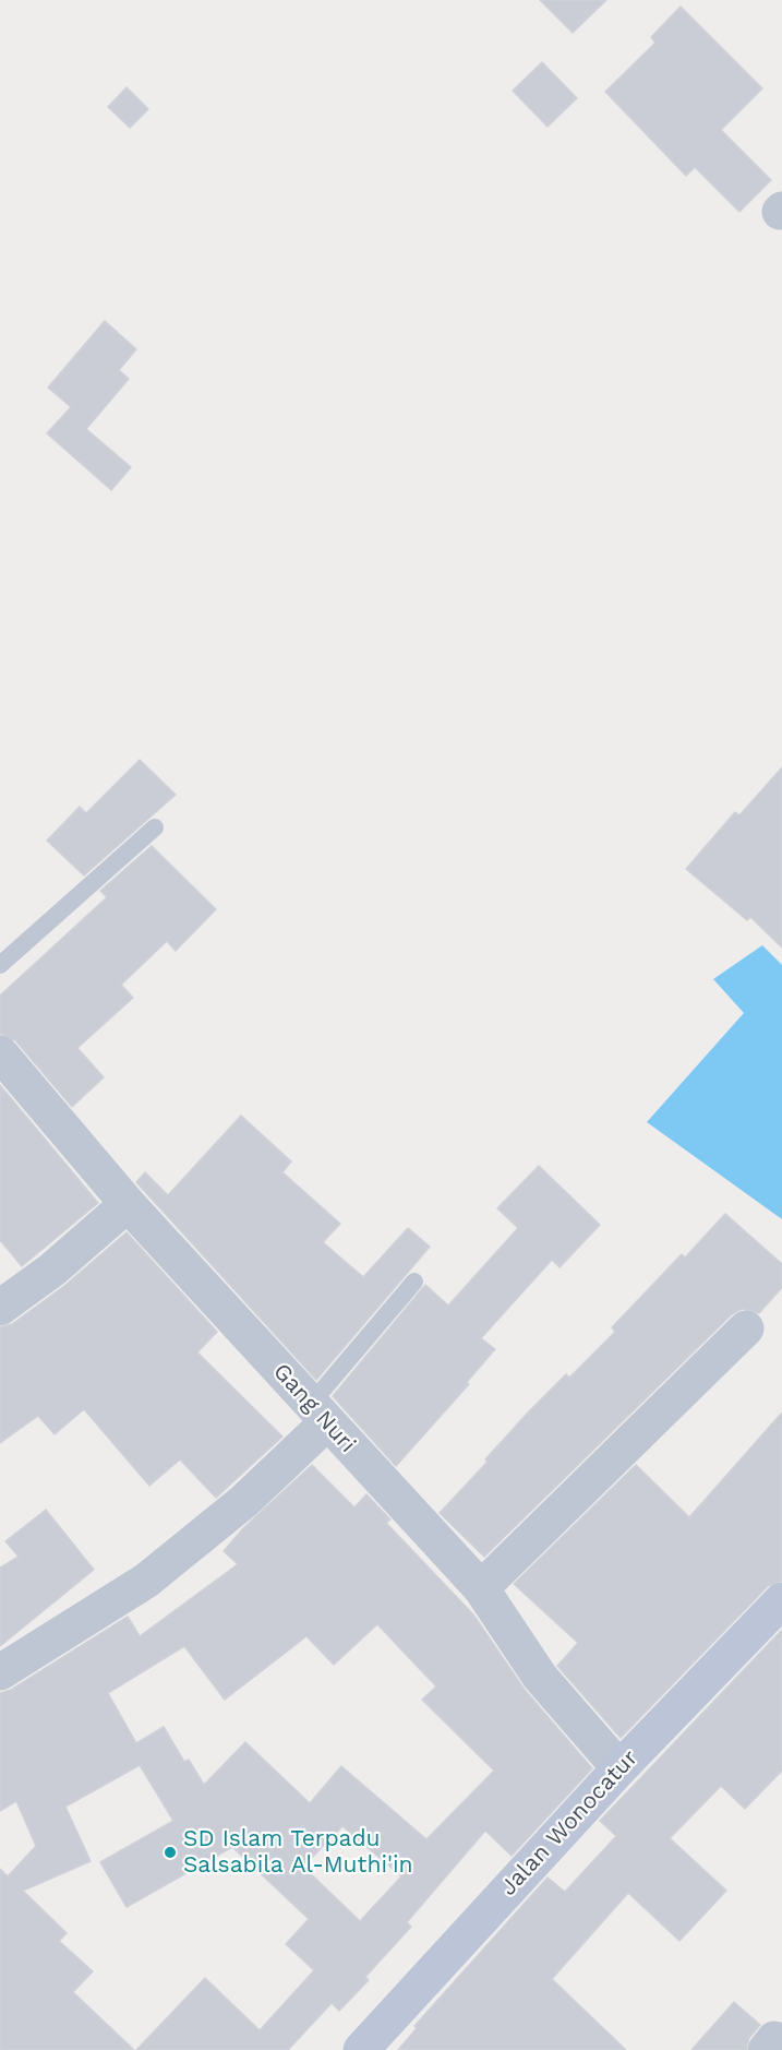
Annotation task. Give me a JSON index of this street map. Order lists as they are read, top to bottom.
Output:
{
  "streets": {
    "street": ["Gang Nuri", "Jalan Wonocatur"]
  },
  "crossings": [
    ["Gang Nuri", "Jalan Wonocatur"]
  ],
  "places": ["SD Islam Terpadu Salsabila Al-Muthi'in"]
}
